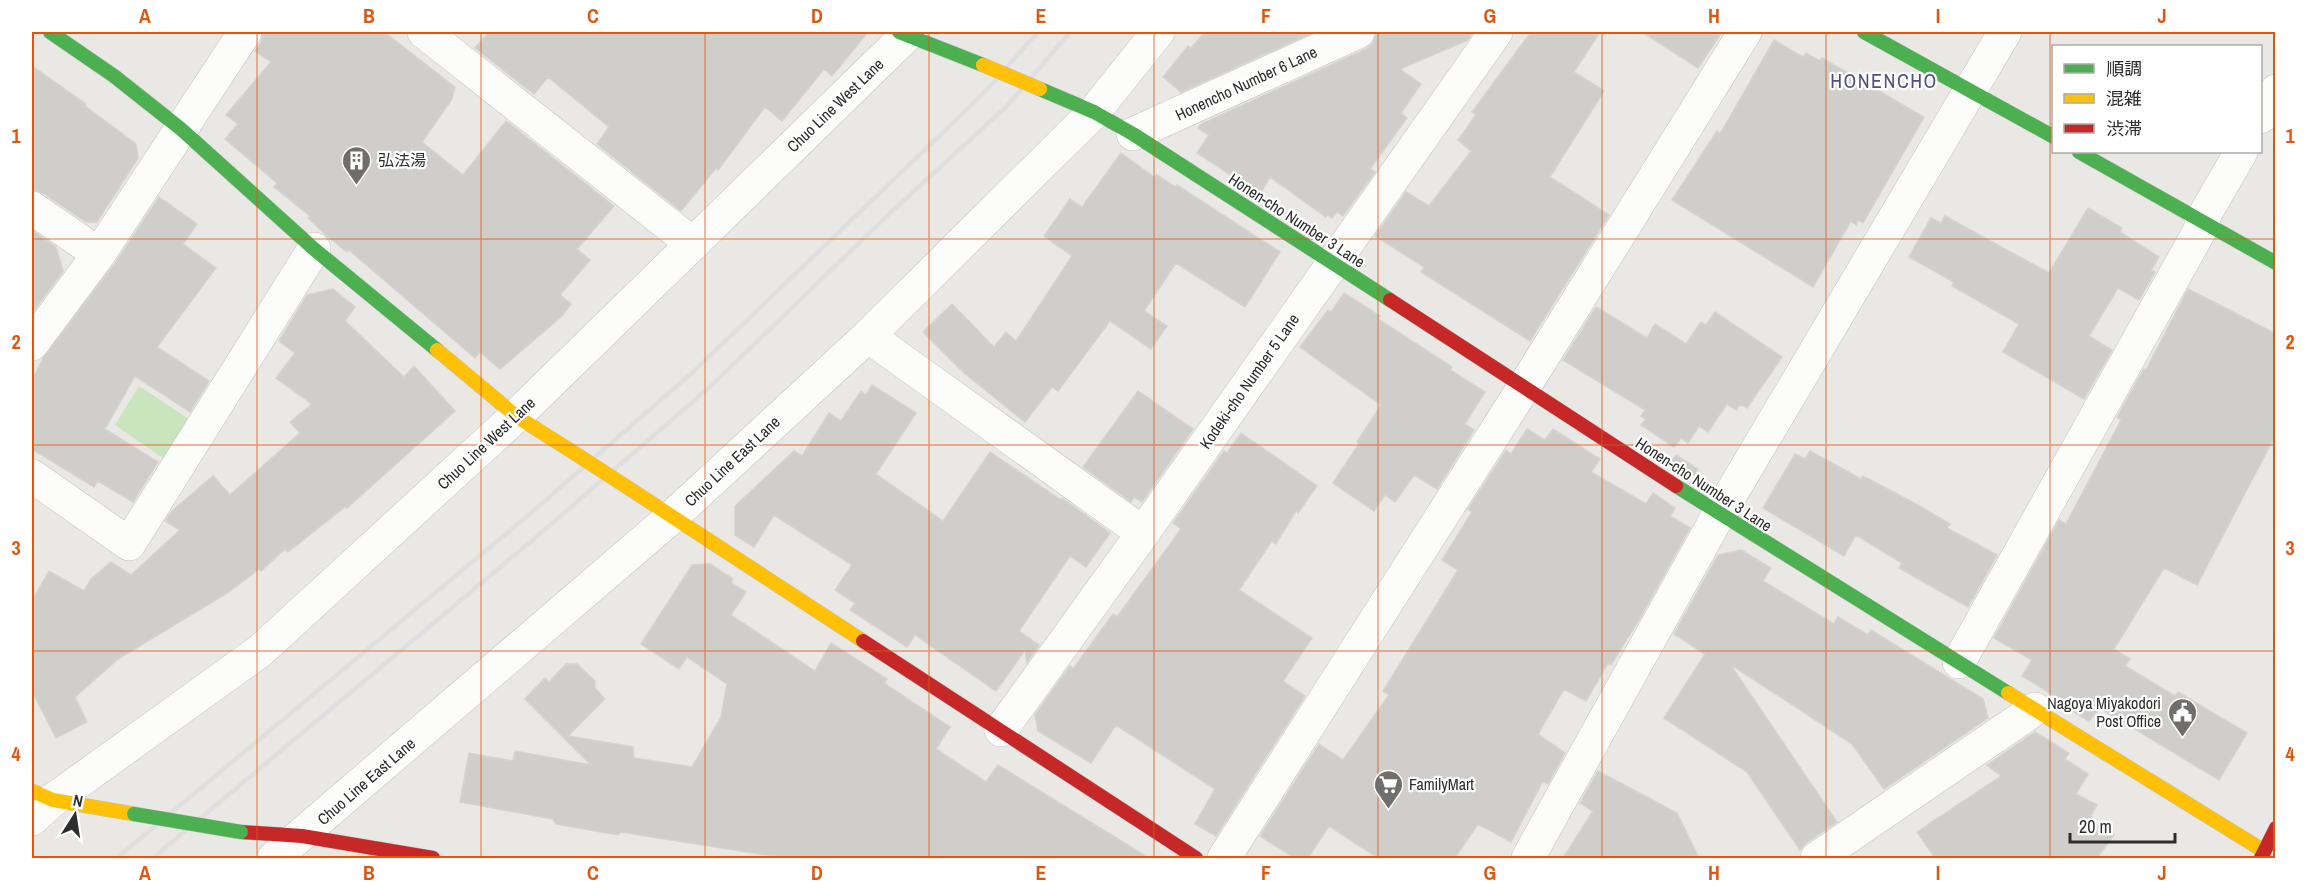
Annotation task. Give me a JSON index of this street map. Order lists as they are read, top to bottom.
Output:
{
  "streets": {
    "street": [
      "Honencho Number 6 Lane",
      "Chuo Line West Lane",
      "Honen-cho Number 3 Lane",
      "Kodeki-cho Number 5 Lane",
      "Chuo Line East Lane"
    ]
  },
  "crossings": [
    ["Honencho Number 6 Lane", "Honen-cho Number 3 Lane"],
    ["Chuo Line West Lane", "Honen-cho Number 3 Lane"],
    ["Honen-cho Number 3 Lane", "Kodeki-cho Number 5 Lane"],
    ["Honen-cho Number 3 Lane", "Chuo Line East Lane"]
  ],
  "districts": ["HONENCHO"],
  "places": {
    "building": ["弘法湯"],
    "public building": ["Nagoya Miyakodori Post Office"],
    "supermarket": ["FamilyMart"]
  },
  "legend": ["順調", "混雑", "渋滞"],
  "scale_bar": "20 m",
  "north": "top",
  "grid": {
    "columns": [
      "A",
      "B",
      "C",
      "D",
      "E",
      "F",
      "G",
      "H",
      "I",
      "J"
    ],
    "rows": [
      "1",
      "2",
      "3",
      "4"
    ]
  }
}
